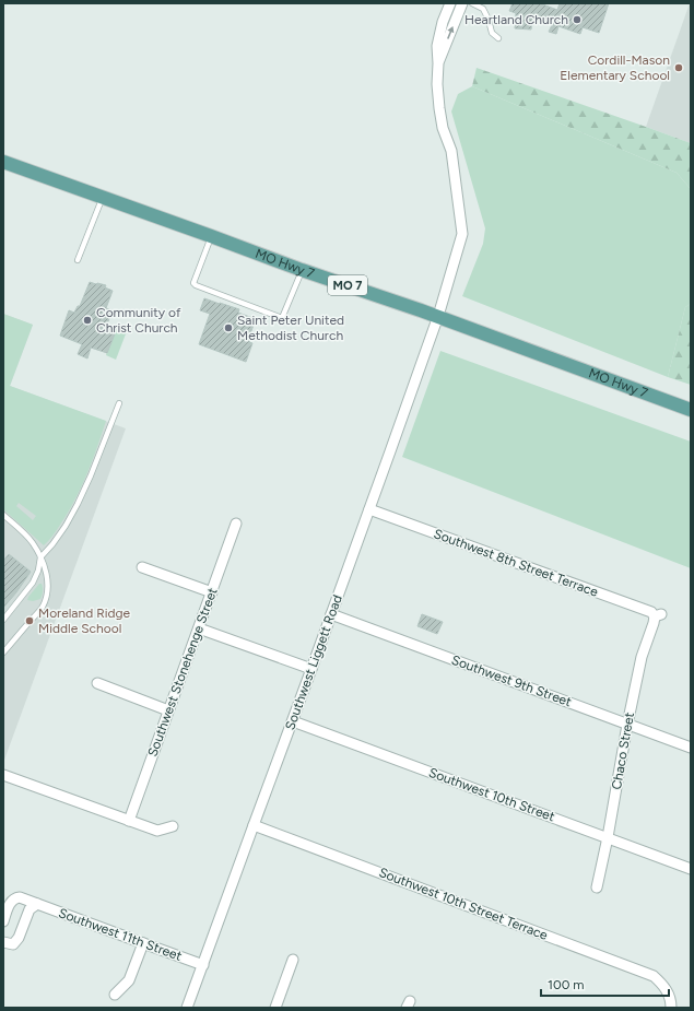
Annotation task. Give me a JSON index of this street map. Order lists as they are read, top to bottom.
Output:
{
  "streets": {
    "main road": ["MO Hwy 7", "MO 7"],
    "street": [
      "Southwest 8th Street Terrace",
      "Southwest Liggett Road",
      "Southwest Stonehenge Street",
      "Southwest 9th Street",
      "Chaco Street",
      "Southwest 10th Street",
      "Southwest 10th Street Terrace",
      "Southwest 11th Street"
    ]
  },
  "crossings": [
    ["MO Hwy 7", "Southwest Liggett Road"],
    ["Southwest 8th Street Terrace", "Southwest Liggett Road"],
    ["Southwest 8th Street Terrace", "Chaco Street"],
    ["Southwest Liggett Road", "Southwest 9th Street"],
    ["Southwest Liggett Road", "Southwest 10th Street"],
    ["Southwest Liggett Road", "Southwest 10th Street Terrace"],
    ["Southwest Liggett Road", "Southwest 11th Street"],
    ["Southwest 9th Street", "Chaco Street"],
    ["Chaco Street", "Southwest 10th Street"]
  ],
  "places": [
    "Heartland Church",
    "Cordill-Mason Elementary School",
    "Community of Christ Church",
    "Saint Peter United Methodist Church",
    "Moreland Ridge Middle School"
  ],
  "scale_bar": "100 m"
}
